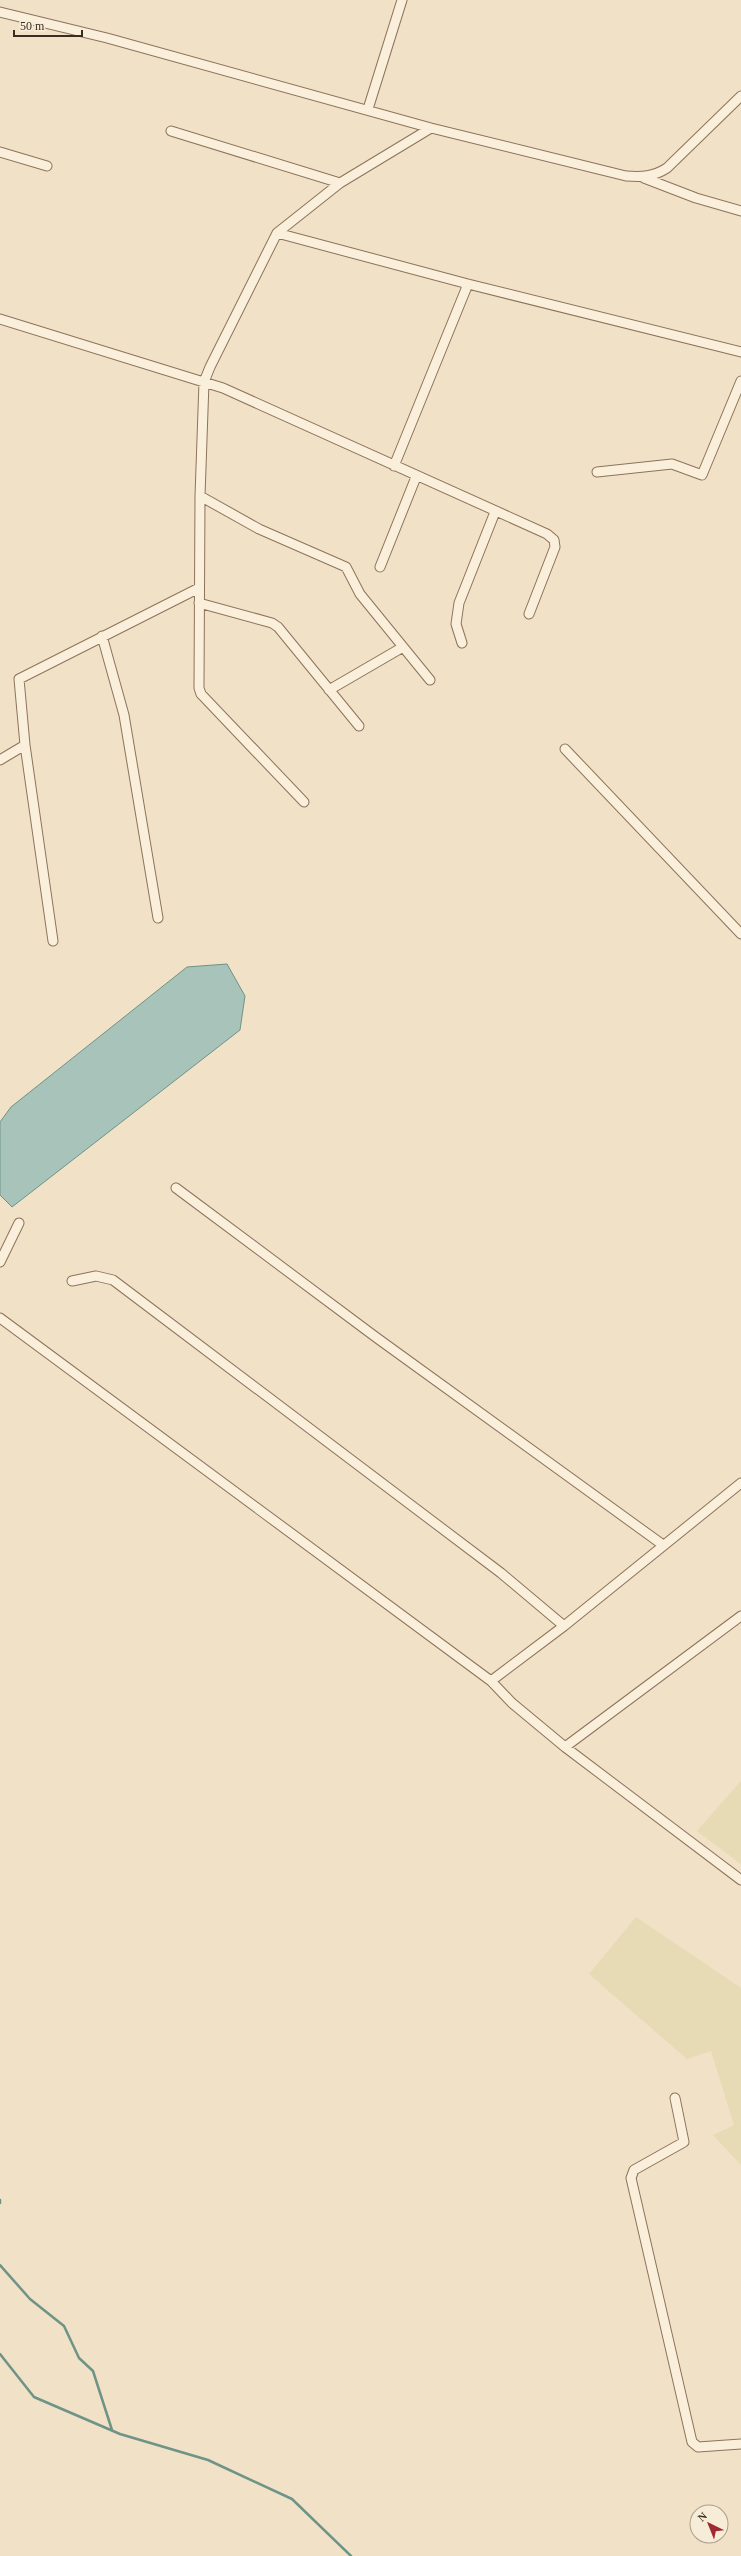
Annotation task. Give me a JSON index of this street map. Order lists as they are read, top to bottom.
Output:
{
  "scale_bar": "50 m",
  "north": "top left"
}
